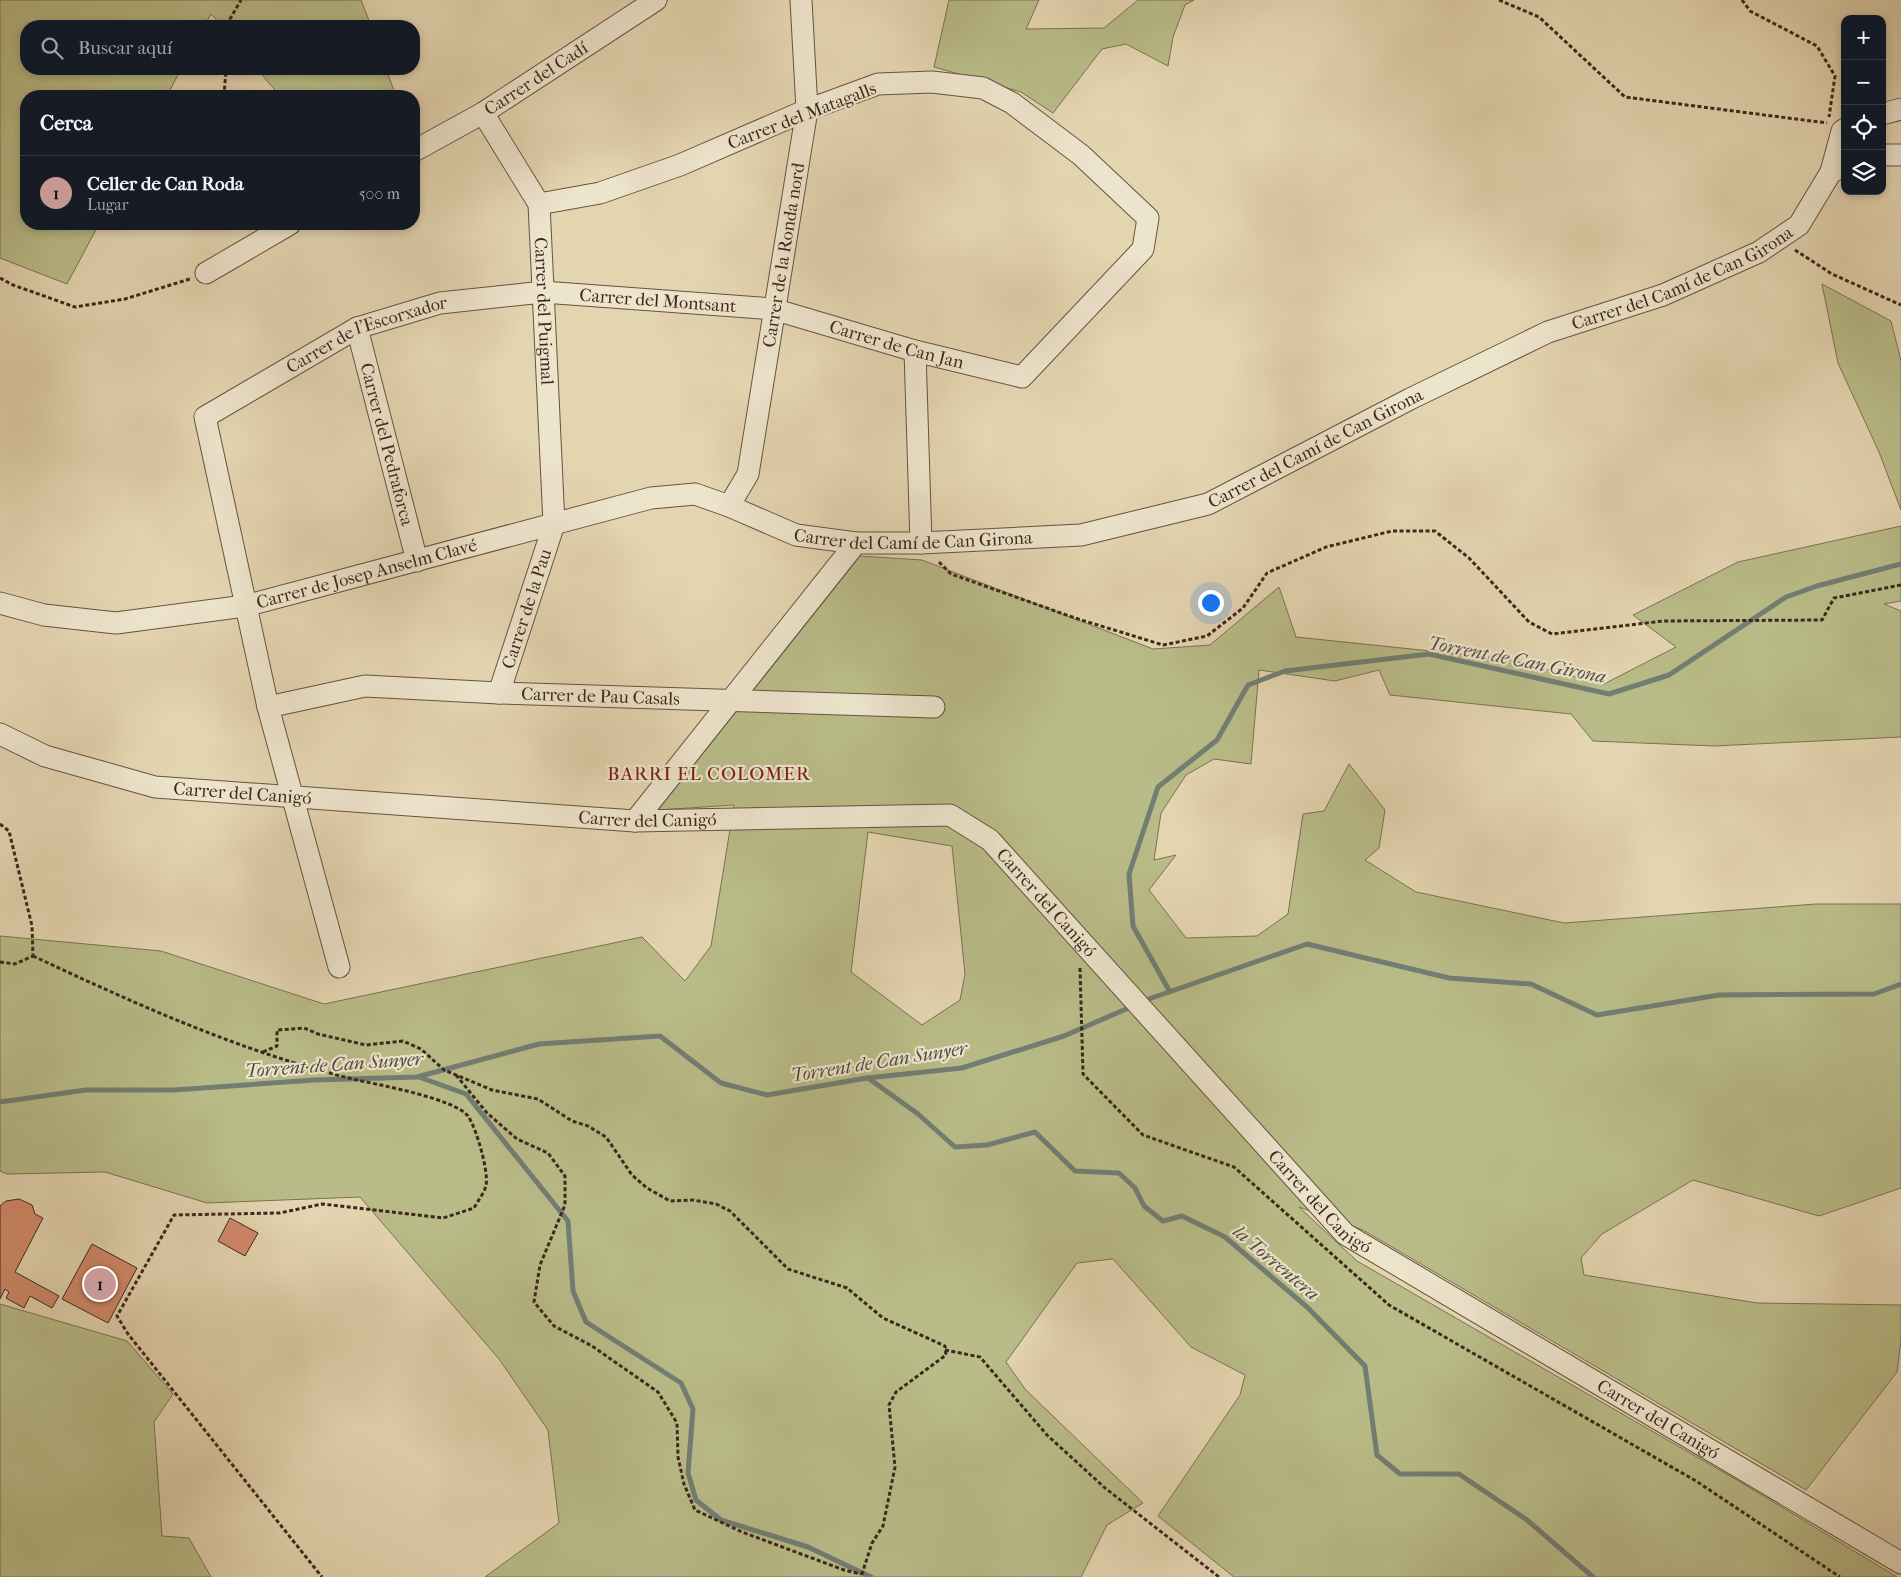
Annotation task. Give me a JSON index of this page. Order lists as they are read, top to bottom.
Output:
{
  "streets": {
    "street": [
      "Carrer del Cadí",
      "Carrer del Matagalls",
      "Carrer de la Ronda nord",
      "Carrer del Camí de Can Girona",
      "Carrer del Montsant",
      "Carrer del Puigmal",
      "Carrer de l'Escorxador",
      "Carrer de Can Jan",
      "Carrer del Pedraforca",
      "Carrer de Josep Anselm Clavé",
      "Carrer de la Pau",
      "Carrer de Pau Casals",
      "Carrer del Canigó"
    ]
  },
  "crossings": [
    ["Carrer del Matagalls", "Carrer de la Ronda nord"],
    ["Carrer del Matagalls", "Carrer del Puigmal"],
    ["Carrer del Matagalls", "Carrer de Can Jan"],
    ["Carrer de la Ronda nord", "Carrer del Camí de Can Girona"],
    ["Carrer de la Ronda nord", "Carrer del Montsant"],
    ["Carrer de la Ronda nord", "Carrer de Can Jan"],
    ["Carrer de la Ronda nord", "Carrer de Josep Anselm Clavé"],
    ["Carrer del Camí de Can Girona", "Carrer de Josep Anselm Clavé"],
    ["Carrer del Montsant", "Carrer del Puigmal"],
    ["Carrer del Montsant", "Carrer de l'Escorxador"],
    ["Carrer del Montsant", "Carrer de Can Jan"],
    ["Carrer del Puigmal", "Carrer de l'Escorxador"],
    ["Carrer del Puigmal", "Carrer de Josep Anselm Clavé"],
    ["Carrer del Puigmal", "Carrer de la Pau"],
    ["Carrer de l'Escorxador", "Carrer del Pedraforca"],
    ["Carrer de l'Escorxador", "Carrer de Josep Anselm Clavé"],
    ["Carrer del Pedraforca", "Carrer de Josep Anselm Clavé"],
    ["Carrer de Josep Anselm Clavé", "Carrer de la Pau"],
    ["Carrer de la Pau", "Carrer de Pau Casals"]
  ],
  "districts": ["BARRI EL COLOMER"],
  "water": ["Torrent de Can Girona", "Torrent de Can Sunyer", "la Torrentera"],
  "page": {
    "map_buttons": ["+", "−"],
    "search": "Buscar aquí",
    "heading": "Cerca",
    "list": [
      {
        "mark": "1",
        "name": "Celler de Can Roda",
        "note": "Lugar",
        "value": "500 m"
      }
    ],
    "pins": "1"
  }
}
